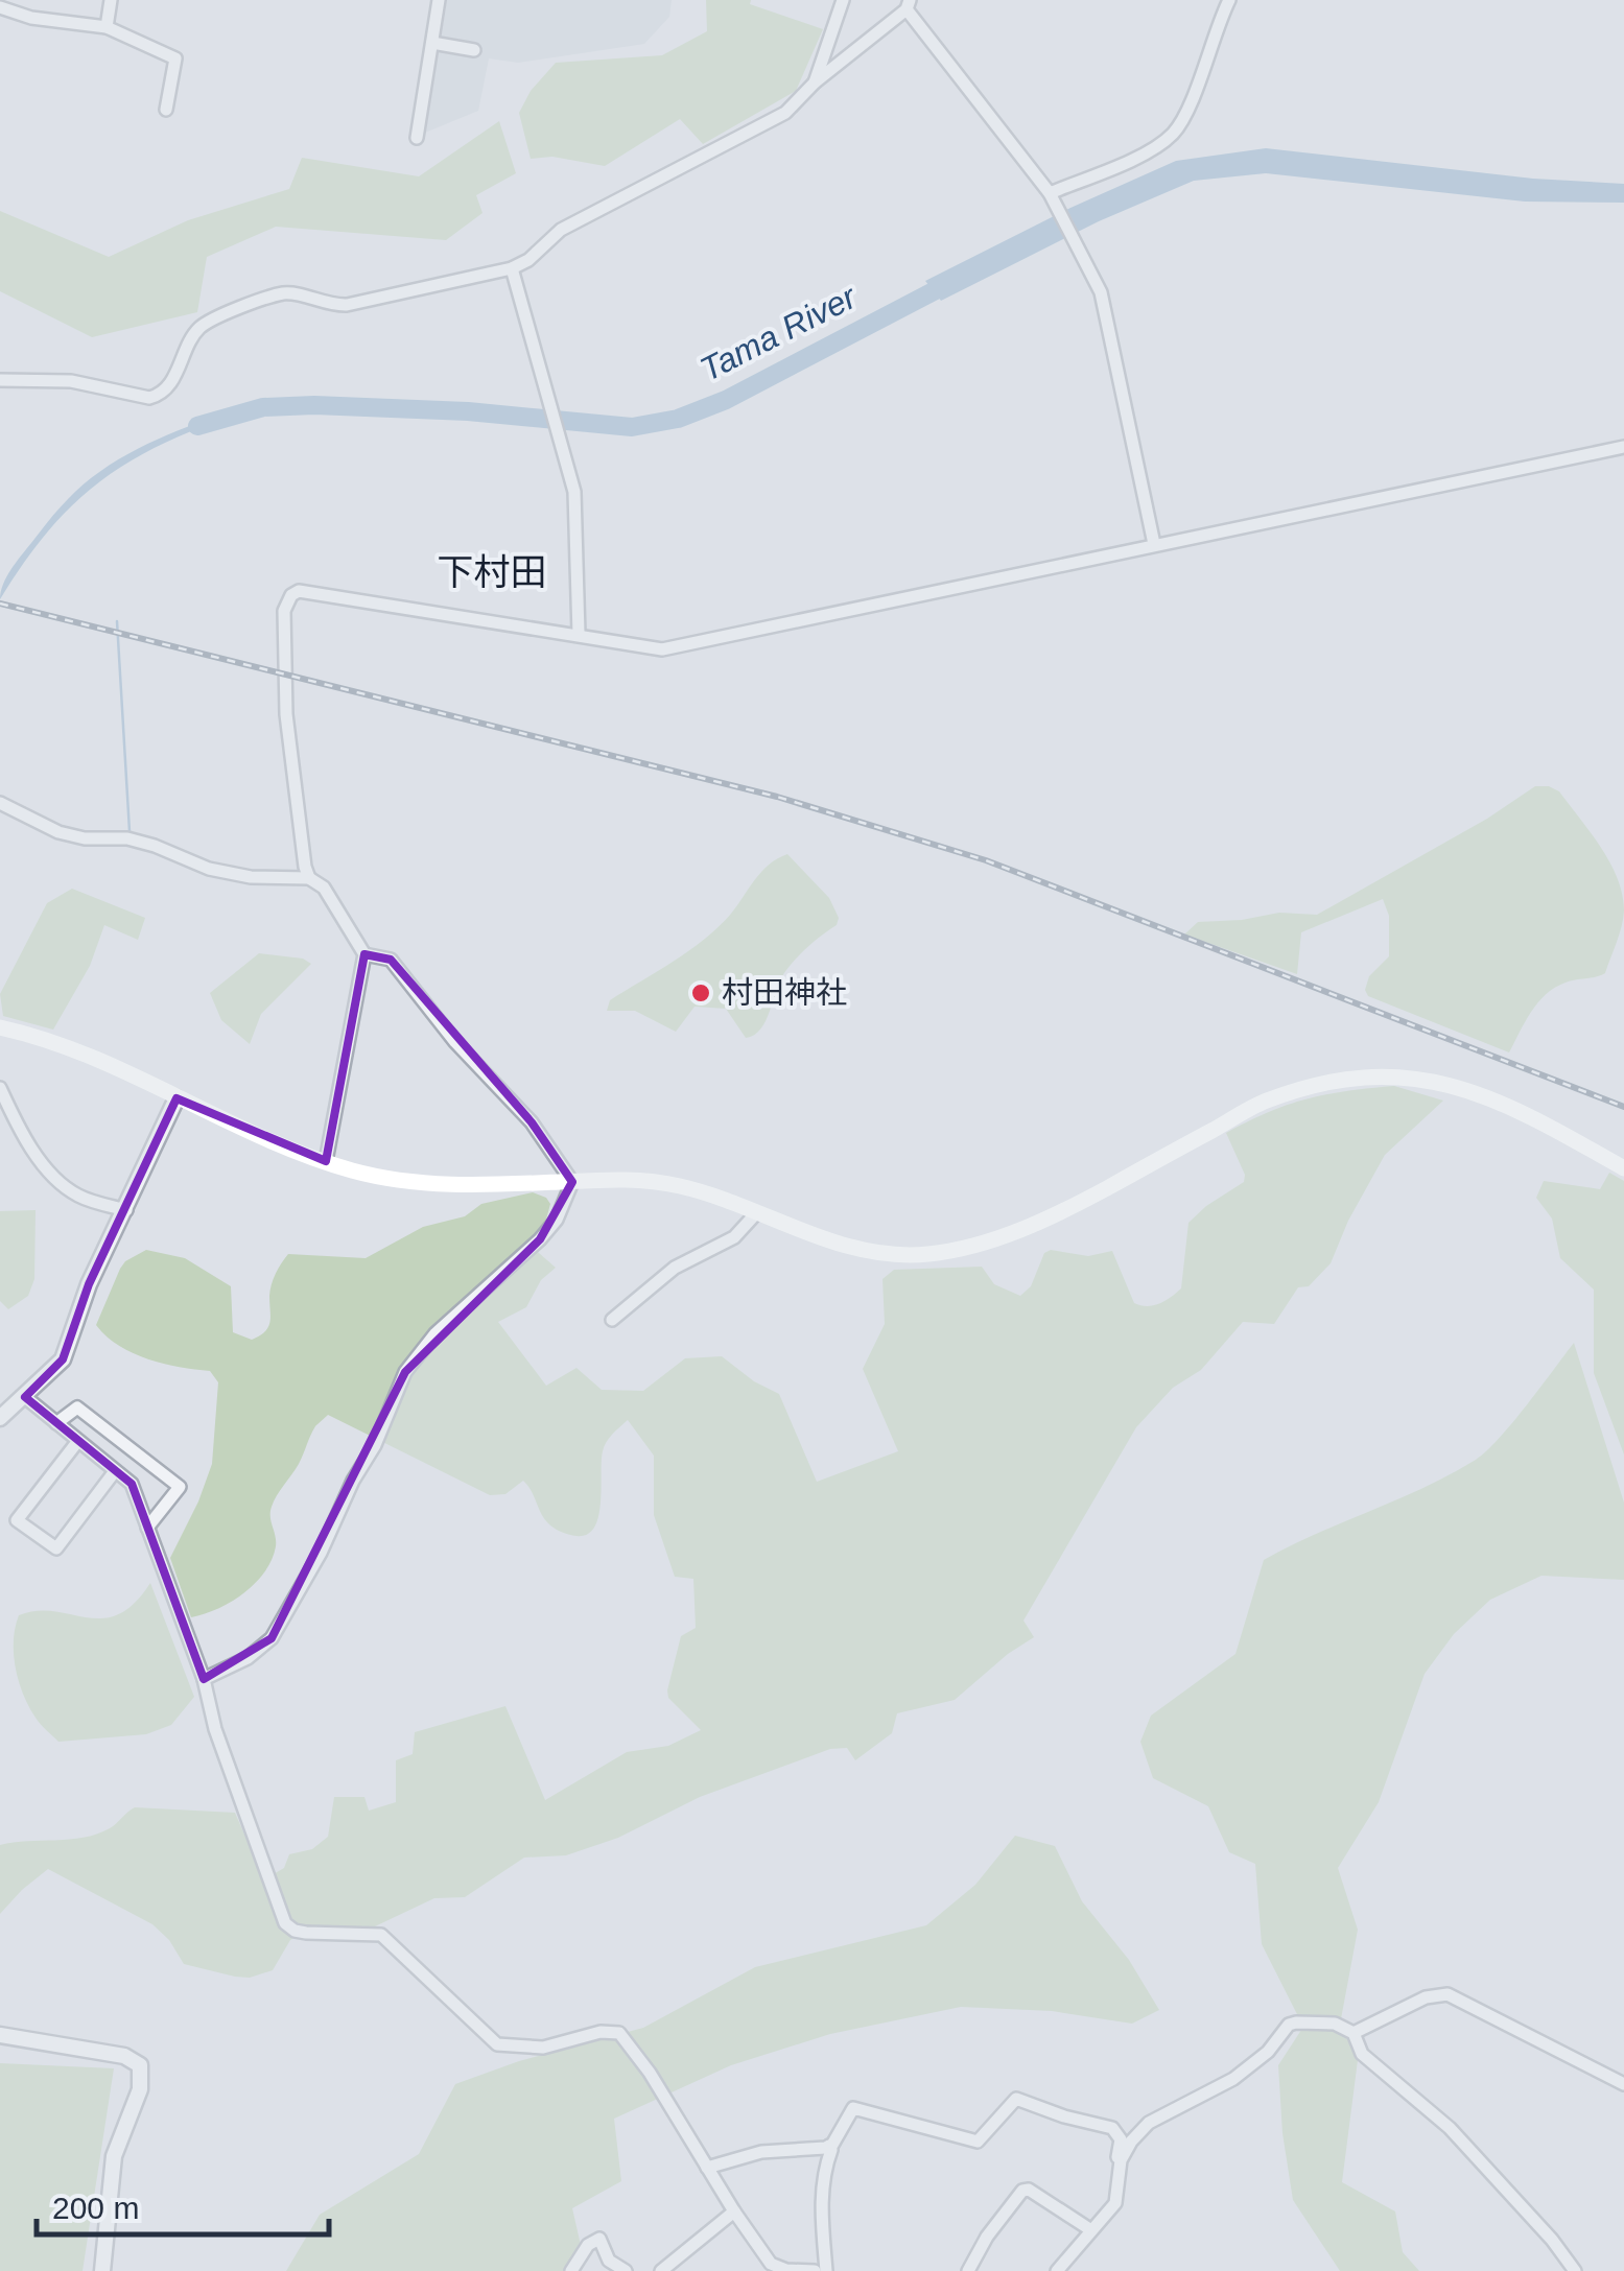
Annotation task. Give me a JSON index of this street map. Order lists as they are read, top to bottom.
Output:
{
  "districts": ["下村田"],
  "water": ["Tama River"],
  "places": ["村田神社"],
  "scale_bar": "200 m"
}
